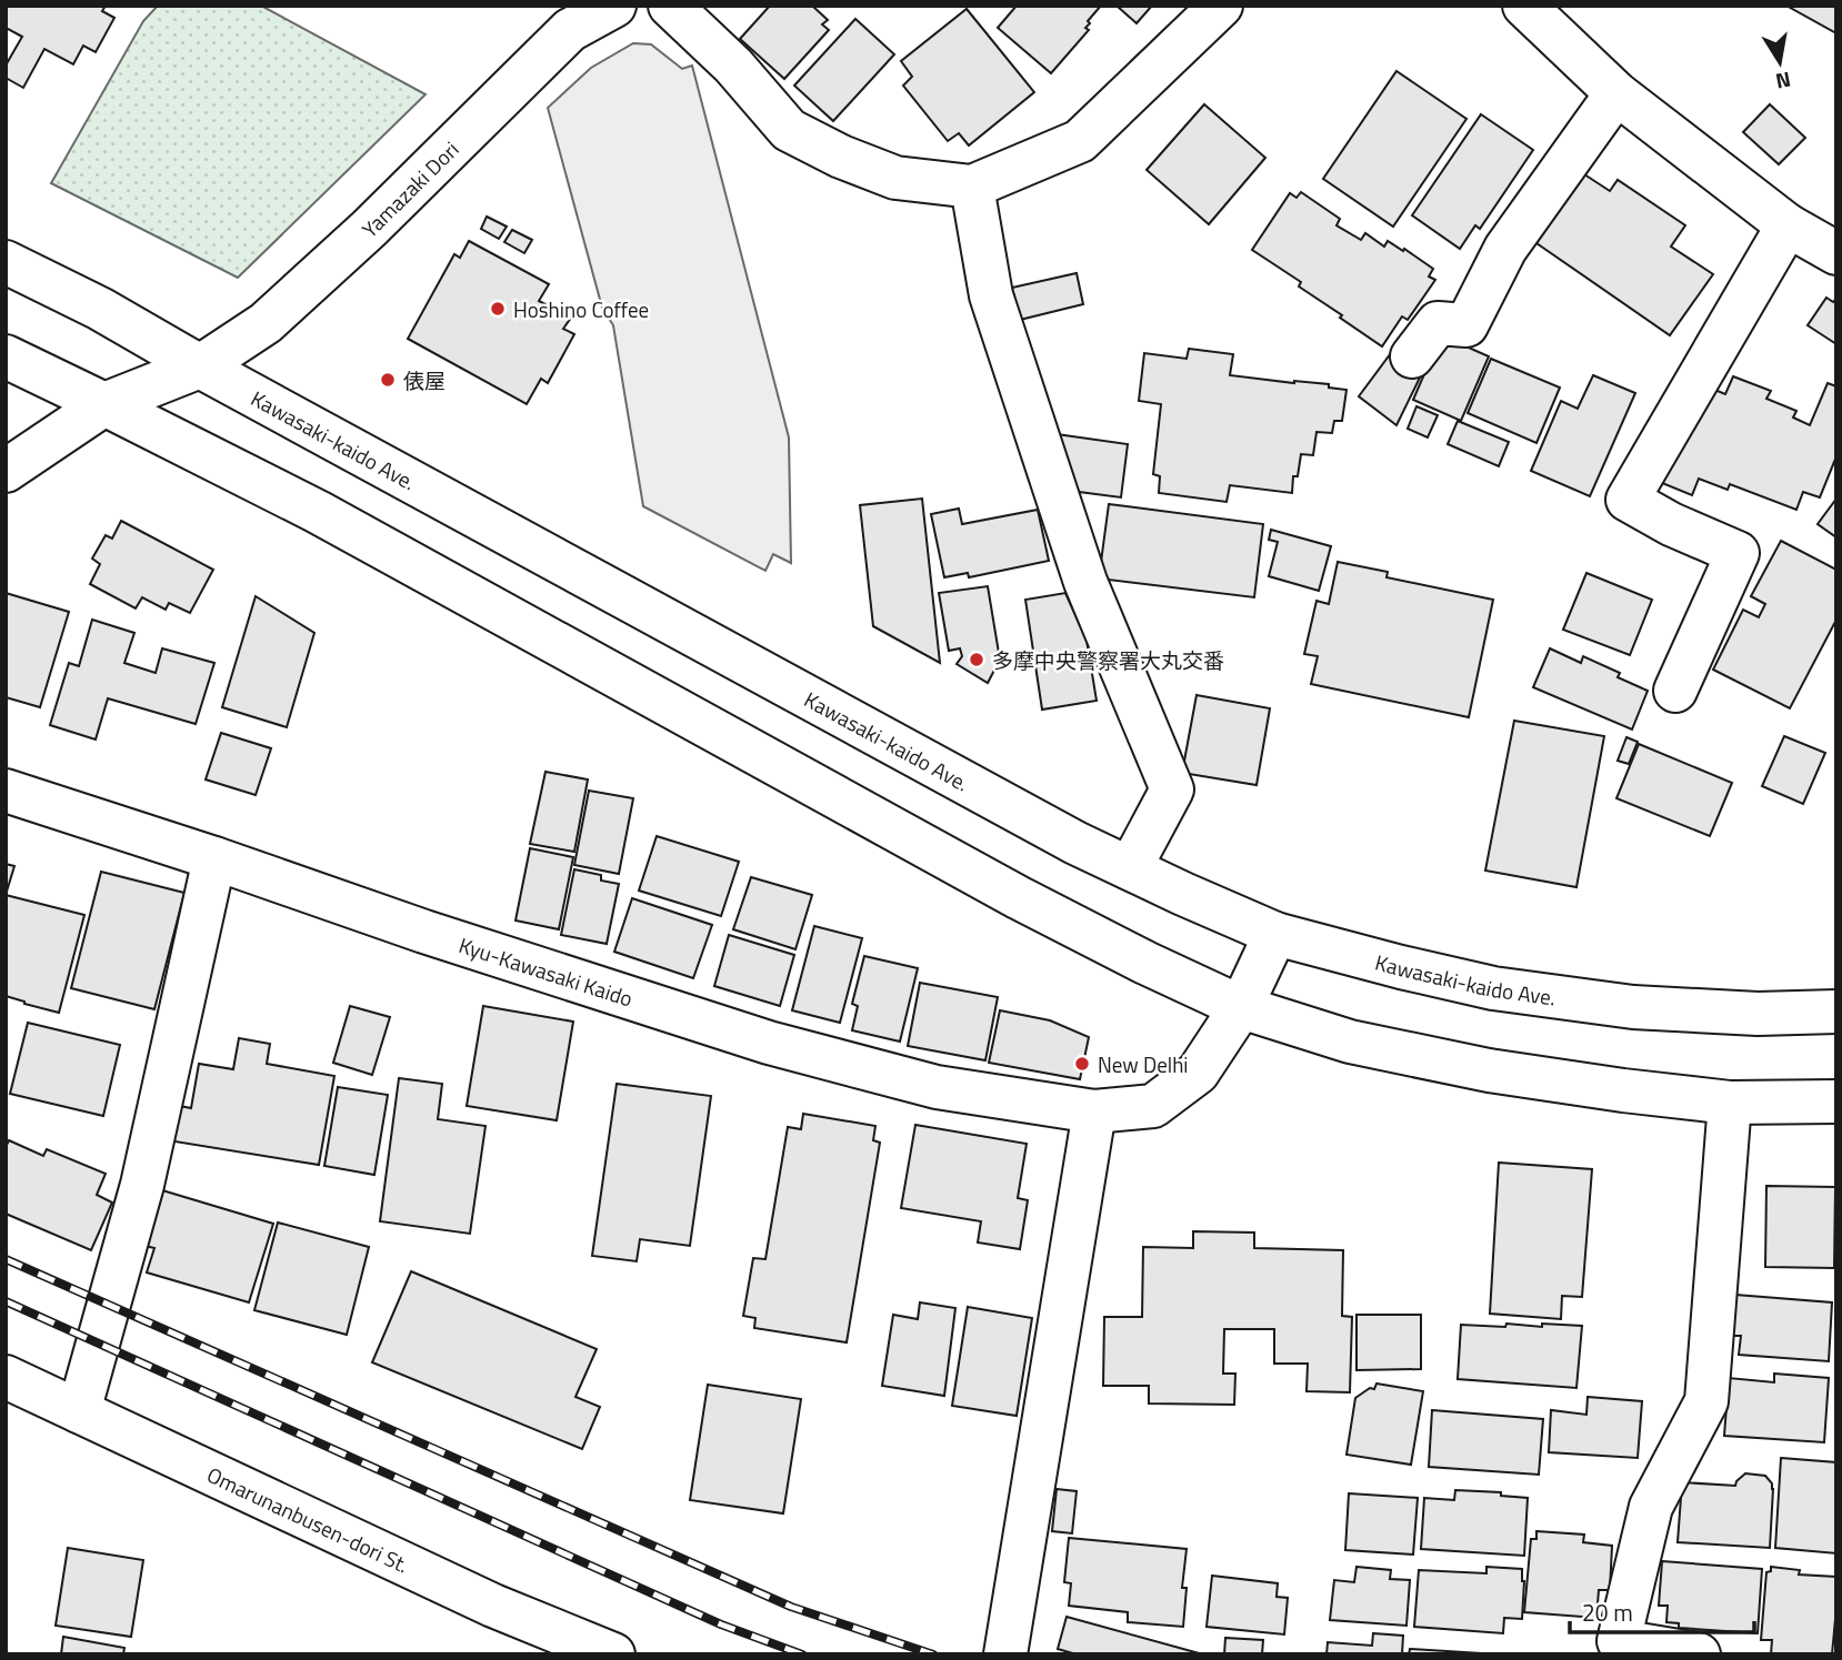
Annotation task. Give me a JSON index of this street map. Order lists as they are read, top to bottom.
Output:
{
  "streets": {
    "street": [
      "Yamazaki Dori",
      "Kawasaki-kaido Ave.",
      "Kyu-Kawasaki Kaido",
      "Omarunanbusen-dori St."
    ]
  },
  "crossings": [
    ["Yamazaki Dori", "Kawasaki-kaido Ave."]
  ],
  "places": [
    "Hoshino Coffee",
    "俵屋",
    "多摩中央警察署大丸交番",
    "New Delhi"
  ],
  "scale_bar": "20 m",
  "north": "bottom"
}
